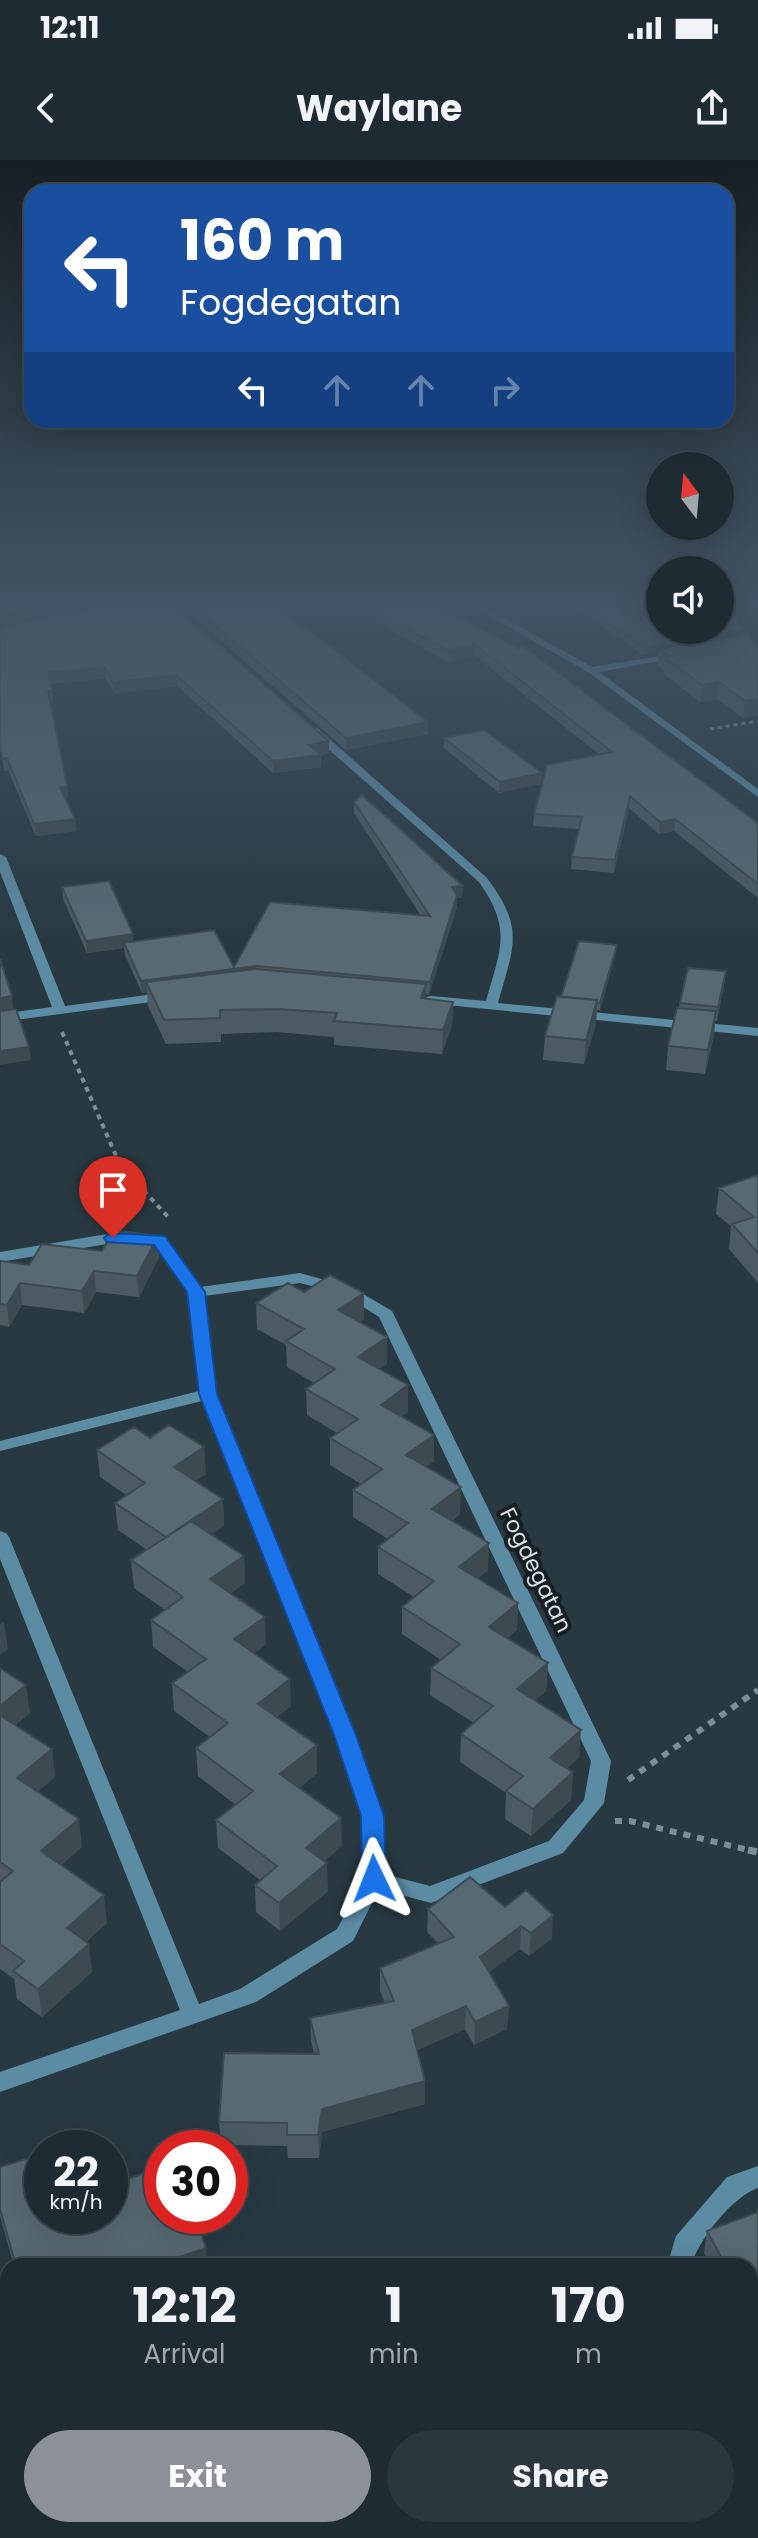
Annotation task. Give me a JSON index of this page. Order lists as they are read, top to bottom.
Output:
{
  "streets": {
    "street": ["Fogdegatan"]
  },
  "north": "top",
  "page": {
    "status": "12:11",
    "header": "Waylane",
    "turn": ["160 m", "Fogdegatan"],
    "speed": "22 km/h",
    "limit": "30",
    "eta": [
      "12:12",
      "Arrival",
      "1",
      "min",
      "170",
      "m"
    ],
    "buttons": ["Exit", "Share"]
  }
}
